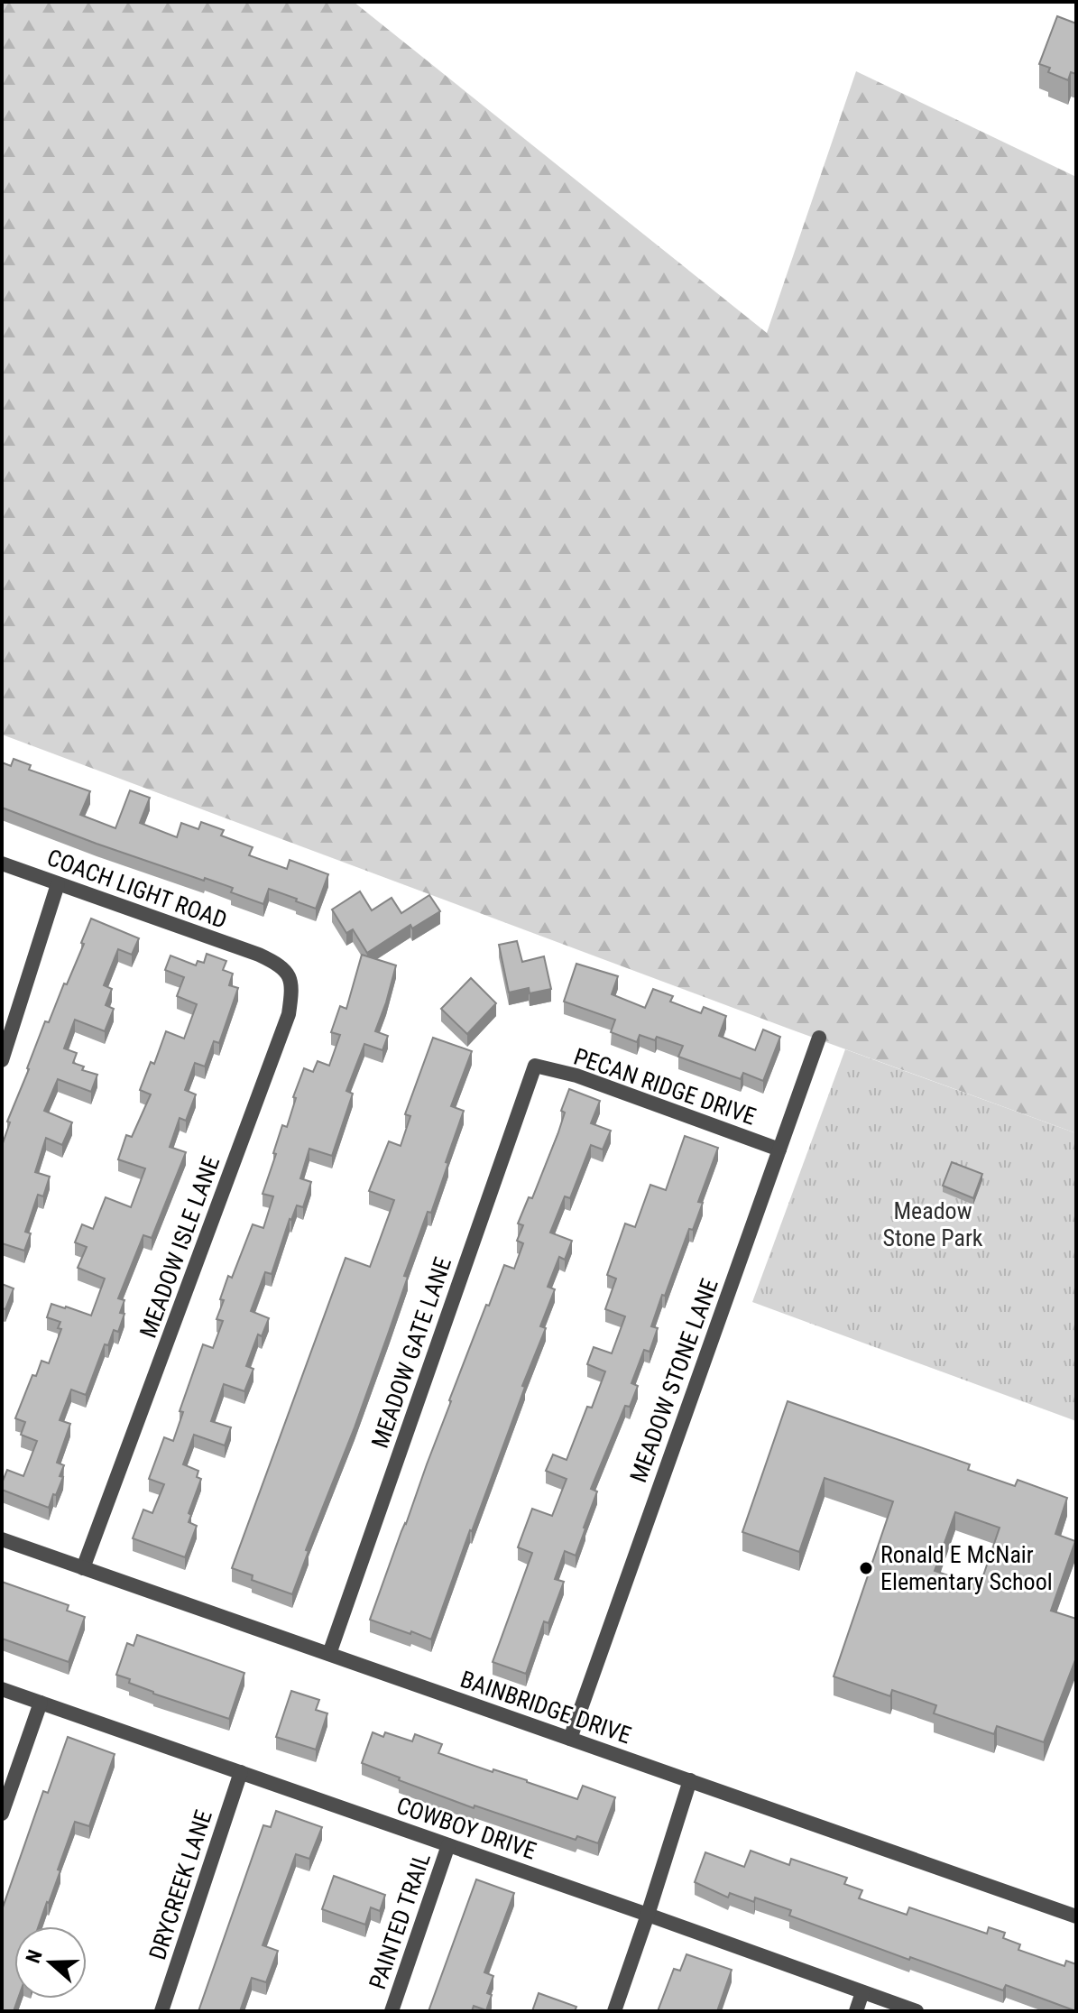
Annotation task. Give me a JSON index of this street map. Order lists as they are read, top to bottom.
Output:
{
  "streets": {
    "street": [
      "COACH LIGHT ROAD",
      "PECAN RIDGE DRIVE",
      "MEADOW ISLE LANE",
      "MEADOW GATE LANE",
      "MEADOW STONE LANE",
      "BAINBRIDGE DRIVE",
      "COWBOY DRIVE",
      "DRYCREEK LANE",
      "PAINTED TRAIL"
    ]
  },
  "crossings": [
    ["COACH LIGHT ROAD", "MEADOW ISLE LANE"],
    ["PECAN RIDGE DRIVE", "MEADOW GATE LANE"],
    ["PECAN RIDGE DRIVE", "MEADOW STONE LANE"],
    ["MEADOW ISLE LANE", "BAINBRIDGE DRIVE"],
    ["MEADOW GATE LANE", "BAINBRIDGE DRIVE"],
    ["MEADOW STONE LANE", "BAINBRIDGE DRIVE"],
    ["COWBOY DRIVE", "DRYCREEK LANE"],
    ["COWBOY DRIVE", "PAINTED TRAIL"]
  ],
  "parks": ["Meadow Stone Park"],
  "places": ["Ronald E McNair Elementary School"],
  "north": "left"
}
